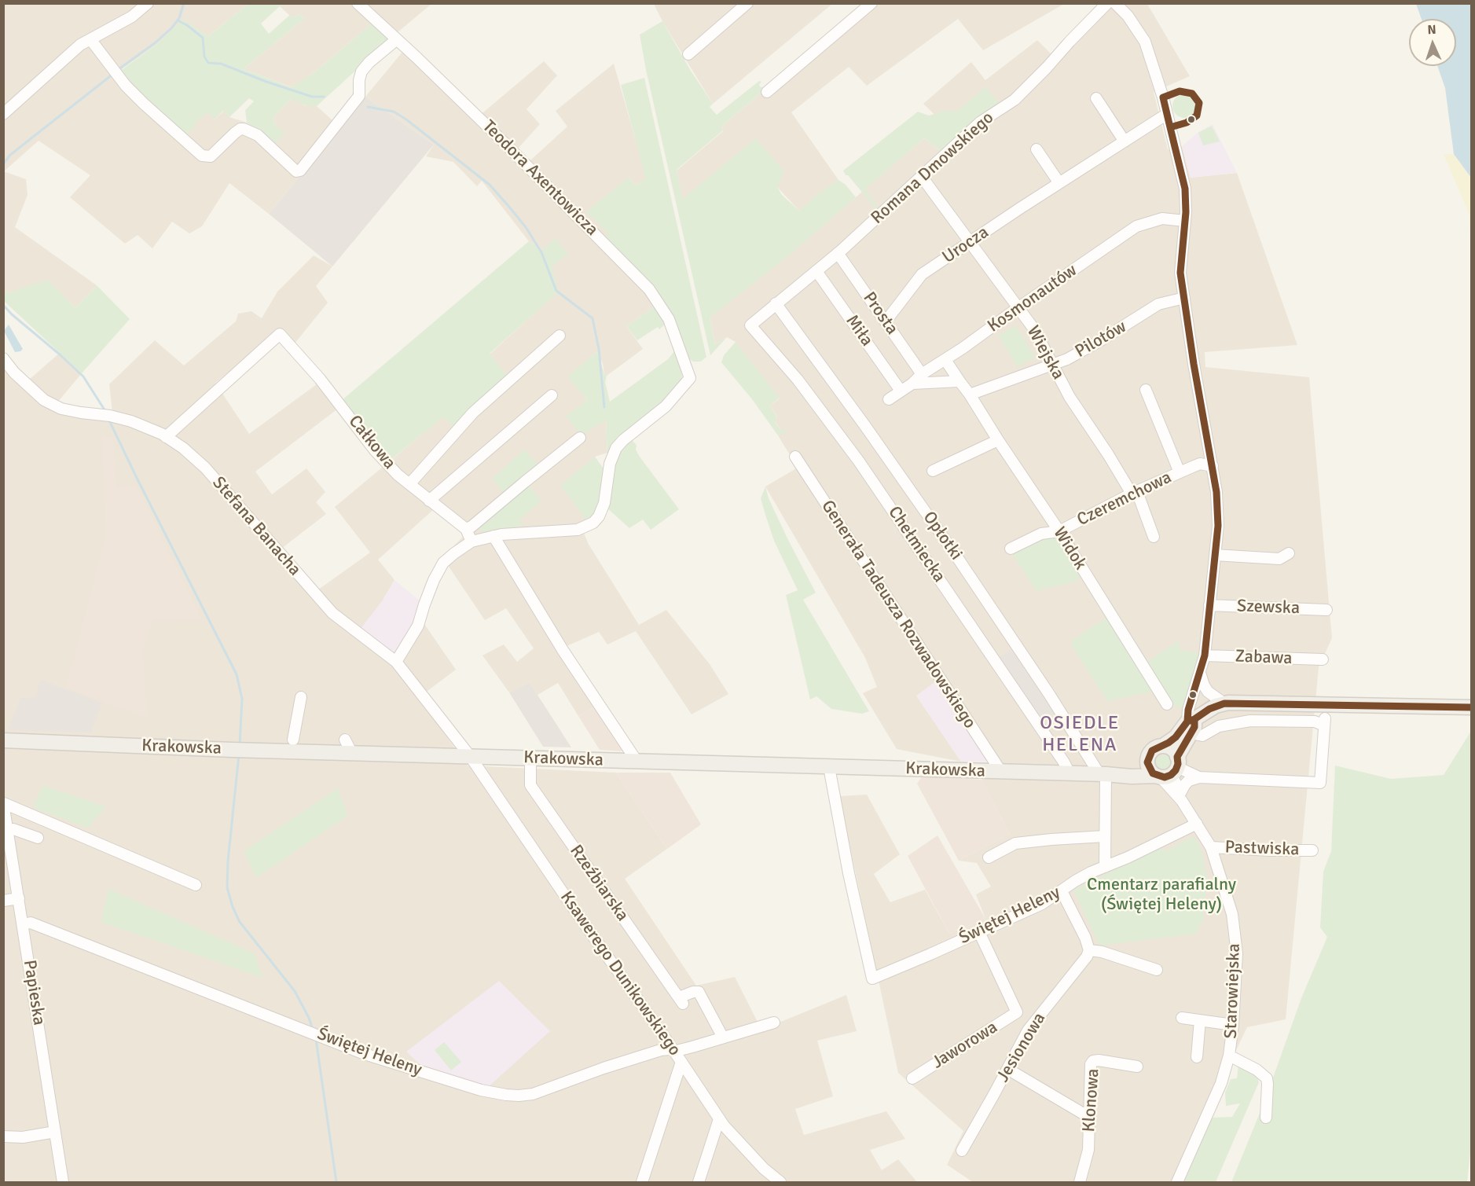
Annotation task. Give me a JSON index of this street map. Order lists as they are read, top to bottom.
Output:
{
  "streets": {
    "main road": ["Krakowska"],
    "street": [
      "Romana Dmowskiego",
      "Teodora Axentowicza",
      "Urocza",
      "Kosmonautów",
      "Prosta",
      "Miła",
      "Pilotów",
      "Wiejska",
      "Całkowa",
      "Czeremchowa",
      "Stefana Banacha",
      "Opłotki",
      "Chełmiecka",
      "Widok",
      "Szewska",
      "Generała Tadeusza Rozwadowskiego",
      "Zabawa",
      "Pastwiska",
      "Rzeźbiarska",
      "Świętej Heleny",
      "Ksawerego Dunikowskiego",
      "Starowiejska",
      "Papieska",
      "Jaworowa",
      "Jesionowa",
      "Klonowa"
    ]
  },
  "crossings": [
    ["Romana Dmowskiego", "Prosta"],
    ["Romana Dmowskiego", "Miła"],
    ["Romana Dmowskiego", "Wiejska"],
    ["Romana Dmowskiego", "Opłotki"],
    ["Romana Dmowskiego", "Chełmiecka"],
    ["Urocza", "Prosta"],
    ["Urocza", "Wiejska"],
    ["Kosmonautów", "Prosta"],
    ["Kosmonautów", "Miła"],
    ["Kosmonautów", "Wiejska"],
    ["Pilotów", "Wiejska"],
    ["Pilotów", "Widok"],
    ["Wiejska", "Czeremchowa"],
    ["Całkowa", "Stefana Banacha"],
    ["Czeremchowa", "Widok"],
    ["Stefana Banacha", "Krakowska"],
    ["Stefana Banacha", "Ksawerego Dunikowskiego"],
    ["Opłotki", "Krakowska"],
    ["Chełmiecka", "Krakowska"],
    ["Generała Tadeusza Rozwadowskiego", "Krakowska"],
    ["Krakowska", "Rzeźbiarska"],
    ["Krakowska", "Świętej Heleny"],
    ["Krakowska", "Ksawerego Dunikowskiego"],
    ["Krakowska", "Starowiejska"],
    ["Pastwiska", "Starowiejska"],
    ["Rzeźbiarska", "Świętej Heleny"],
    ["Świętej Heleny", "Ksawerego Dunikowskiego"],
    ["Świętej Heleny", "Starowiejska"],
    ["Świętej Heleny", "Papieska"],
    ["Świętej Heleny", "Jaworowa"],
    ["Jaworowa", "Jesionowa"]
  ],
  "districts": ["OSIEDLE HELENA"],
  "parks": ["Cmentarz parafialny (Świętej Heleny)"],
  "north": "top"
}
